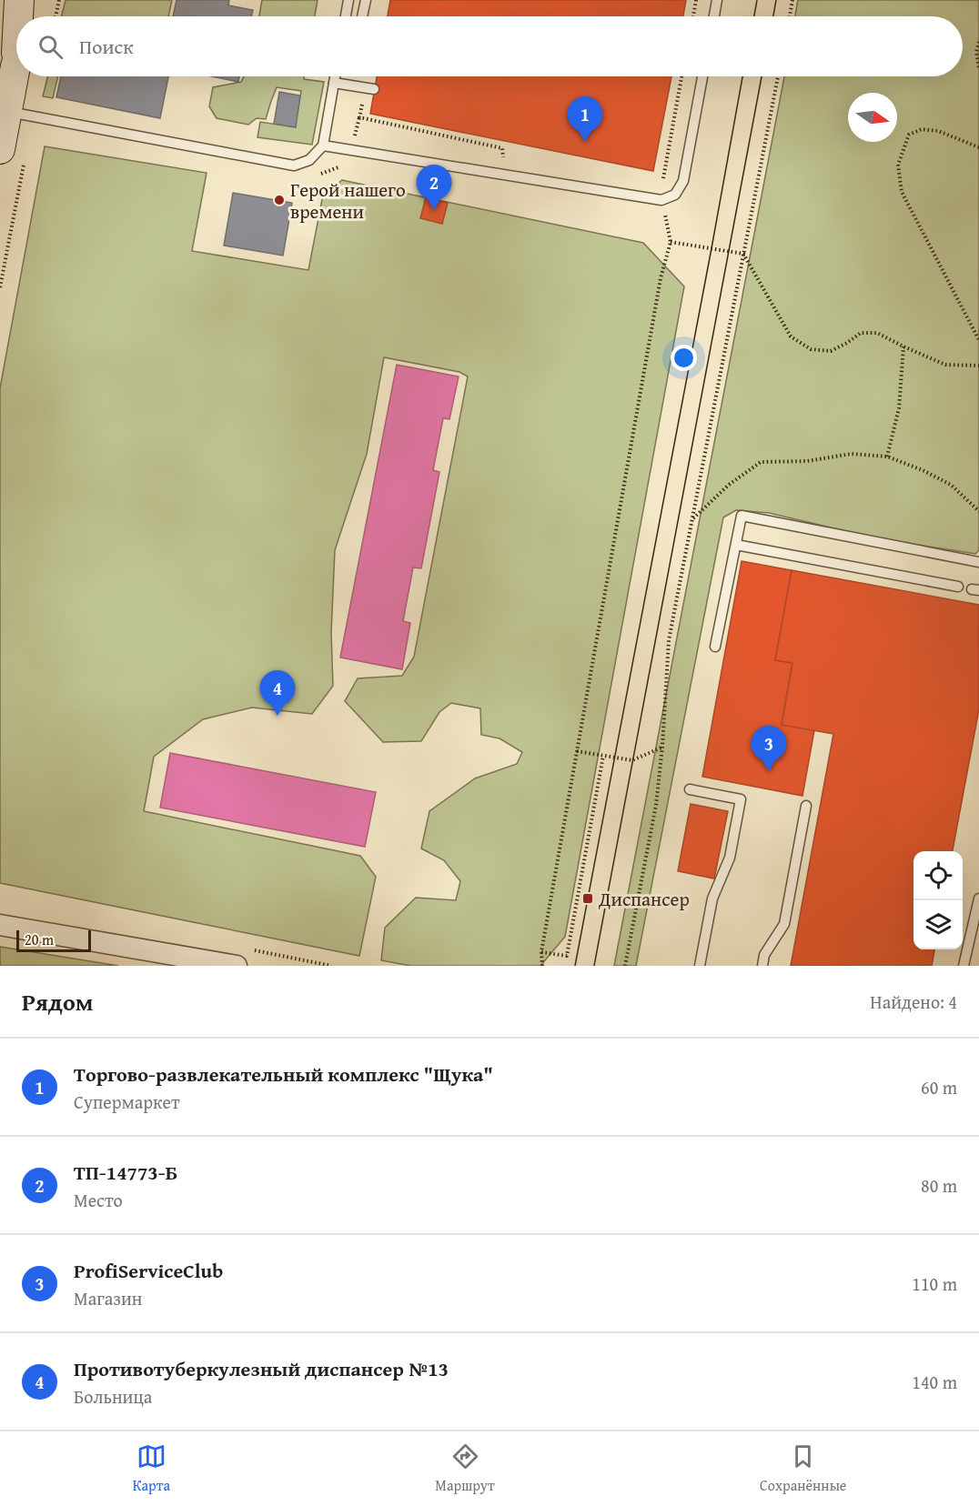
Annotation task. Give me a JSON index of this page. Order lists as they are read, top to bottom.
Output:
{
  "places": {
    "other": ["Герой нашего времени"],
    "transit": ["Диспансер"]
  },
  "scale_bar": "20 m",
  "north": "right",
  "page": {
    "search": "Поиск",
    "pins": [
      "1",
      "2",
      "4",
      "3"
    ],
    "scale": "20 m",
    "heading": ["Рядом", "Найдено: 4"],
    "list": [
      {
        "mark": "1",
        "name": "Торгово-развлекательный комплекс \"Щука\"",
        "note": "Супермаркет",
        "value": "60 m"
      },
      {
        "mark": "2",
        "name": "ТП-14773-Б",
        "note": "Место",
        "value": "80 m"
      },
      {
        "mark": "3",
        "name": "ProfiServiceClub",
        "note": "Магазин",
        "value": "110 m"
      },
      {
        "mark": "4",
        "name": "Противотуберкулезный диспансер №13",
        "note": "Больница",
        "value": "140 m"
      }
    ],
    "nav": ["Карта", "Маршрут", "Сохранённые"]
  }
}
